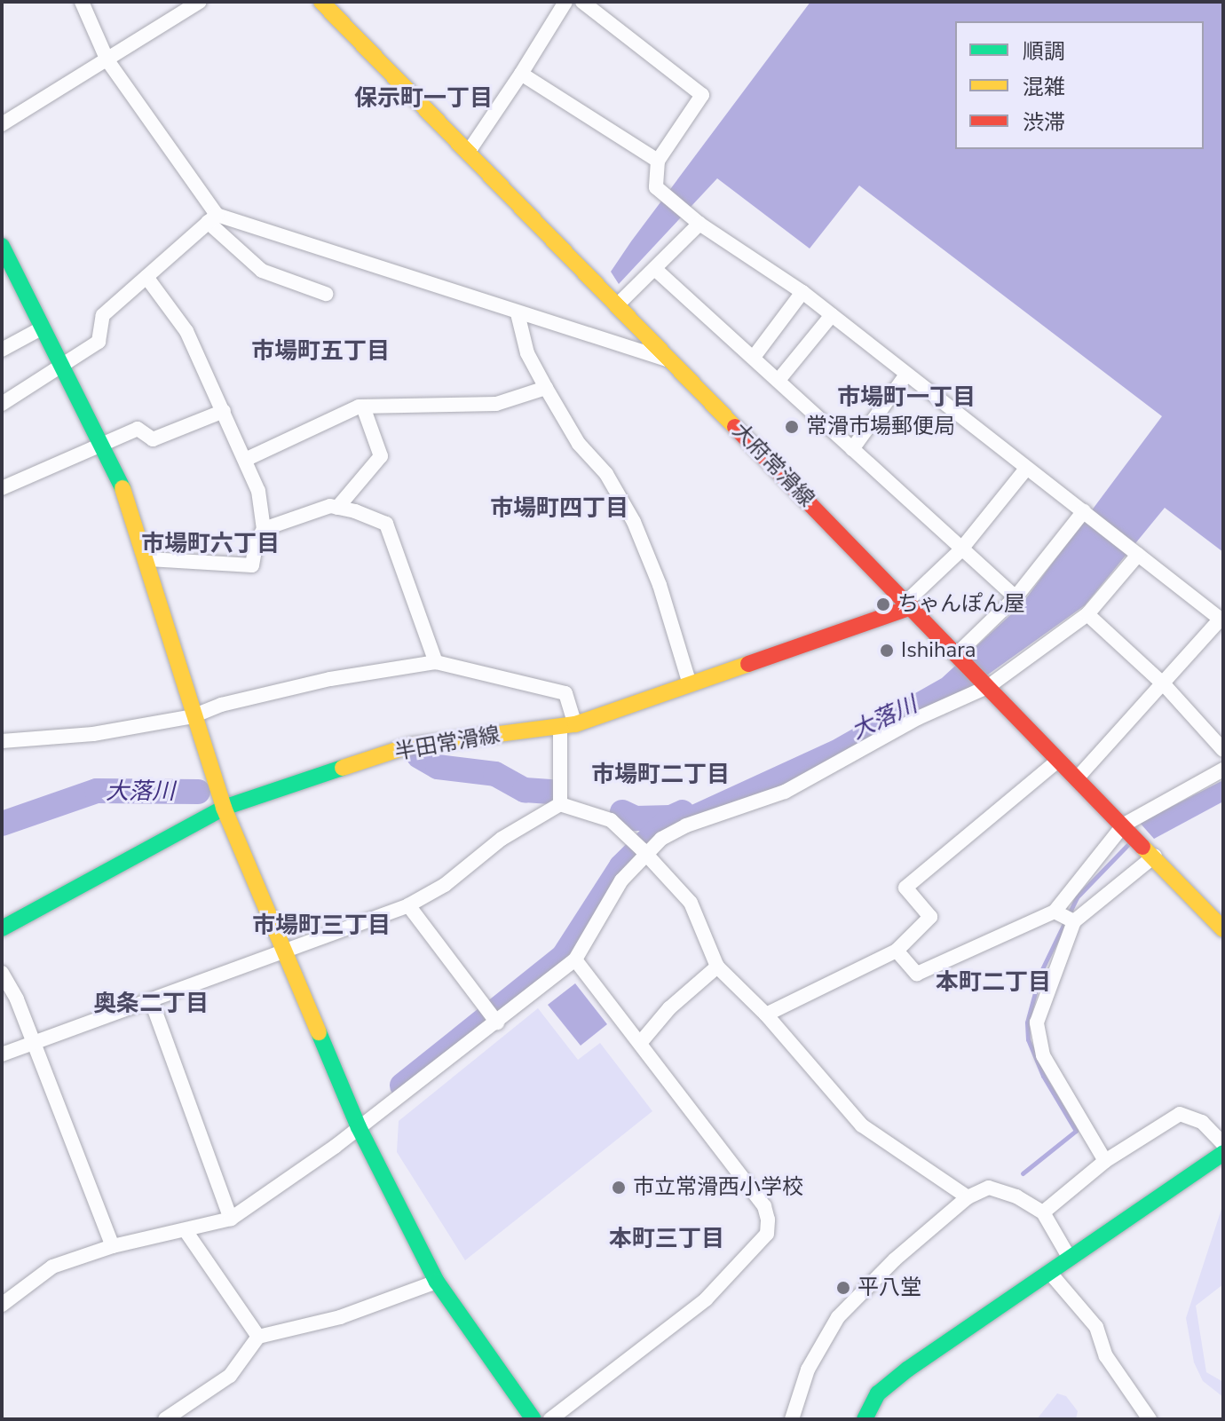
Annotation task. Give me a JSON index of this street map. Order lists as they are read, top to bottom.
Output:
{
  "streets": {
    "main road": ["大府常滑線", "半田常滑線"]
  },
  "crossings": [
    ["大府常滑線", "半田常滑線"]
  ],
  "districts": [
    "保示町一丁目",
    "市場町五丁目",
    "市場町一丁目",
    "市場町四丁目",
    "市場町六丁目",
    "市場町二丁目",
    "市場町三丁目",
    "本町二丁目",
    "奥条二丁目",
    "本町三丁目"
  ],
  "water": ["大落川"],
  "places": [
    "常滑市場郵便局",
    "ちゃんぽん屋",
    "Ishihara",
    "市立常滑西小学校",
    "平八堂"
  ],
  "legend": ["順調", "混雑", "渋滞"]
}
